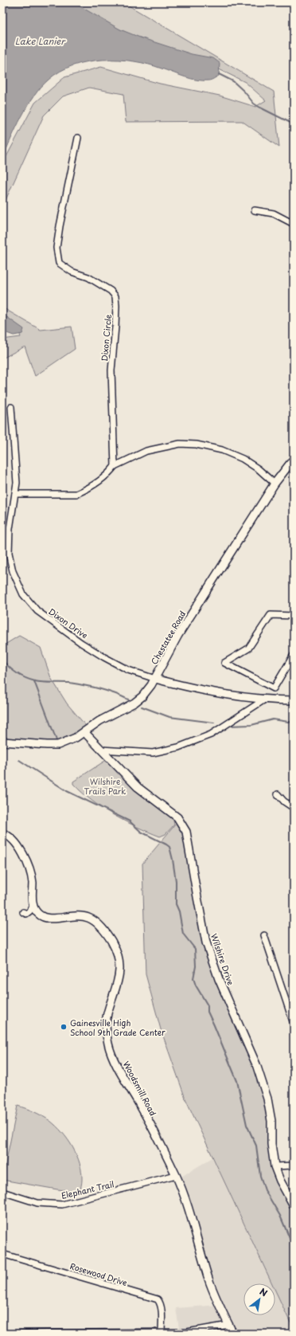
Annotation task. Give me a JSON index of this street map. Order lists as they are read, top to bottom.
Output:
{
  "streets": {
    "street": [
      "Dixon Circle",
      "Dixon Drive",
      "Chestatee Road",
      "Wilshire Drive",
      "Woodsmill Road",
      "Elephant Trail",
      "Rosewood Drive"
    ]
  },
  "crossings": [
    ["Dixon Drive", "Chestatee Road"],
    ["Chestatee Road", "Wilshire Drive"],
    ["Woodsmill Road", "Elephant Trail"]
  ],
  "water": ["Lake Lanier"],
  "parks": ["Wilshire Trails Park"],
  "places": ["Gainesville High School 9th Grade Center"],
  "north": "top right"
}
